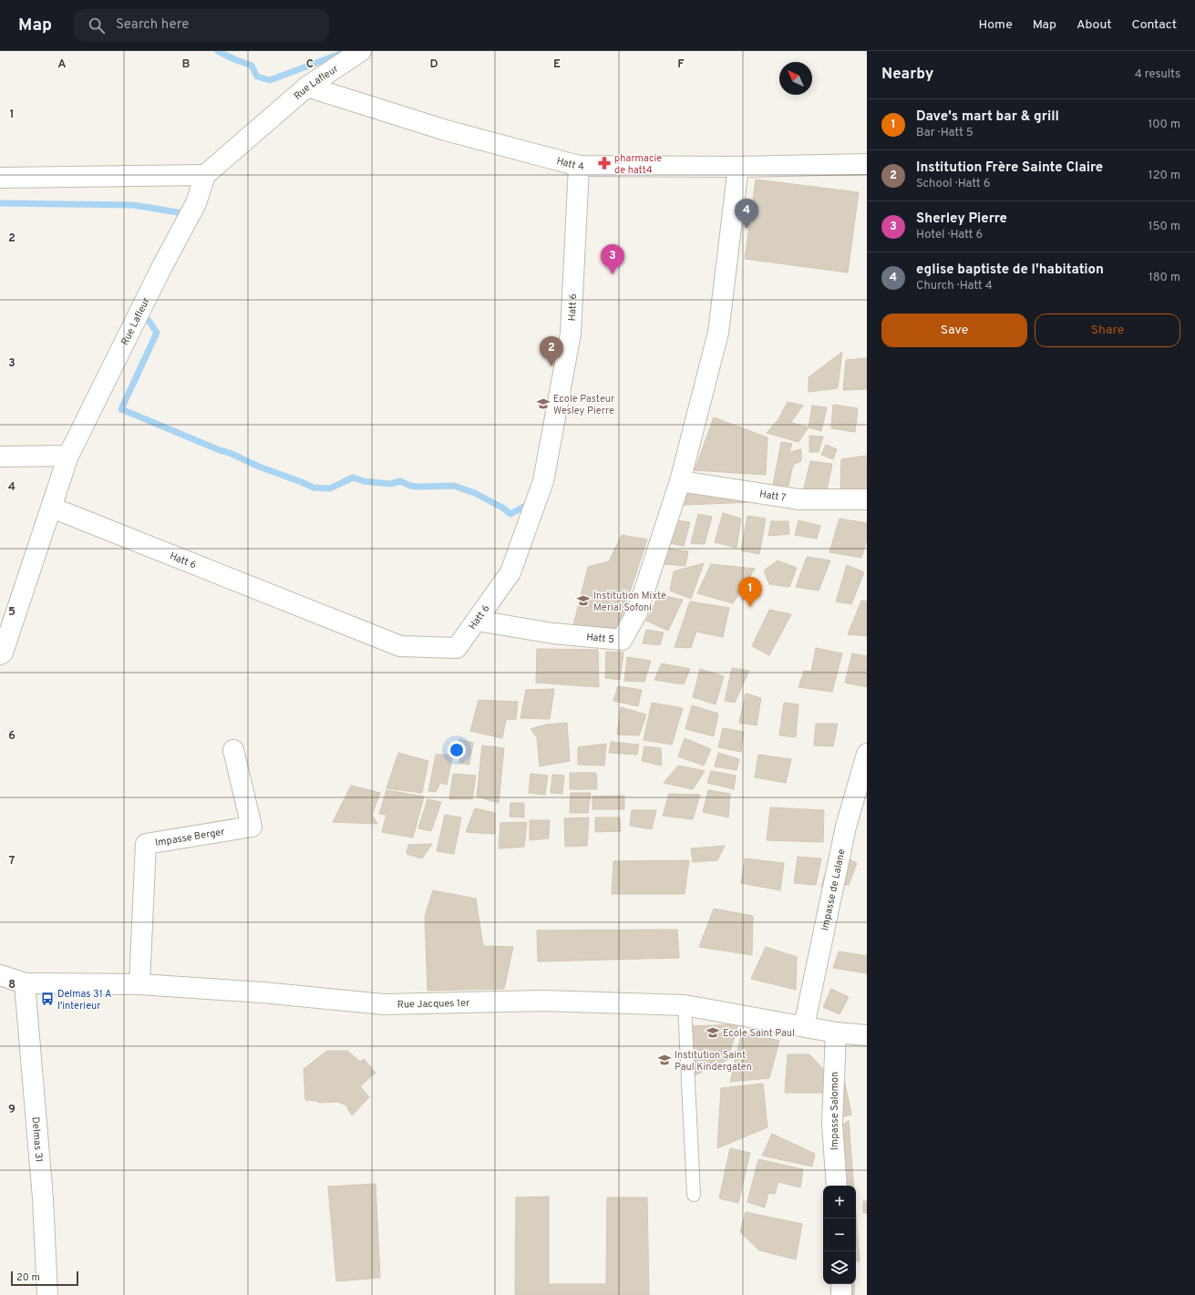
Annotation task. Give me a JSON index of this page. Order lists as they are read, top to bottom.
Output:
{
  "streets": {
    "street": [
      "Rue Lafleur",
      "Hatt 4",
      "Hatt 6",
      "Hatt 7",
      "Hatt 5",
      "Impasse Berger",
      "Impasse de Lalane",
      "Rue Jacques 1er",
      "Impasse Salomon",
      "Delmas 31"
    ]
  },
  "crossings": [
    ["Rue Lafleur", "Hatt 4"],
    ["Rue Lafleur", "Hatt 6"],
    ["Hatt 4", "Hatt 6"],
    ["Hatt 6", "Hatt 5"],
    ["Hatt 7", "Hatt 5"],
    ["Impasse Berger", "Rue Jacques 1er"],
    ["Impasse de Lalane", "Rue Jacques 1er"],
    ["Rue Jacques 1er", "Impasse Salomon"],
    ["Rue Jacques 1er", "Delmas 31"]
  ],
  "places": {
    "pharmacy": ["pharmacie de hatt4"],
    "school or university": [
      "Ecole Pasteur Wesley Pierre",
      "Institution Mixte Merial Sofoni",
      "Ecole Saint Paul",
      "Institution Saint Paul Kindergaten"
    ],
    "bus stop": ["Delmas 31 A l'interieur"]
  },
  "scale_bar": "20 m",
  "north": "top left",
  "page": {
    "header": "Map",
    "search": "Search here",
    "nav": [
      "Home",
      "Map",
      "About",
      "Contact"
    ],
    "heading": ["Nearby", "4 results"],
    "list": [
      {
        "mark": "1",
        "name": "Dave's mart bar & grill",
        "note": "Bar · Hatt 5",
        "value": "100 m"
      },
      {
        "mark": "2",
        "name": "Institution Frère Sainte Claire",
        "note": "School · Hatt 6",
        "value": "120 m"
      },
      {
        "mark": "3",
        "name": "Sherley Pierre",
        "note": "Hotel · Hatt 6",
        "value": "150 m"
      },
      {
        "mark": "4",
        "name": "eglise baptiste de l'habitation",
        "note": "Church · Hatt 4",
        "value": "180 m"
      }
    ],
    "pins": [
      "4",
      "3",
      "2",
      "1"
    ],
    "buttons": ["Save", "Share"],
    "map_buttons": ["+", "−"],
    "scale": "20 m"
  },
  "grid": {
    "columns": [
      "A",
      "B",
      "C",
      "D",
      "E",
      "F"
    ],
    "rows": [
      "1",
      "2",
      "3",
      "4",
      "5",
      "6",
      "7",
      "8",
      "9"
    ]
  }
}
